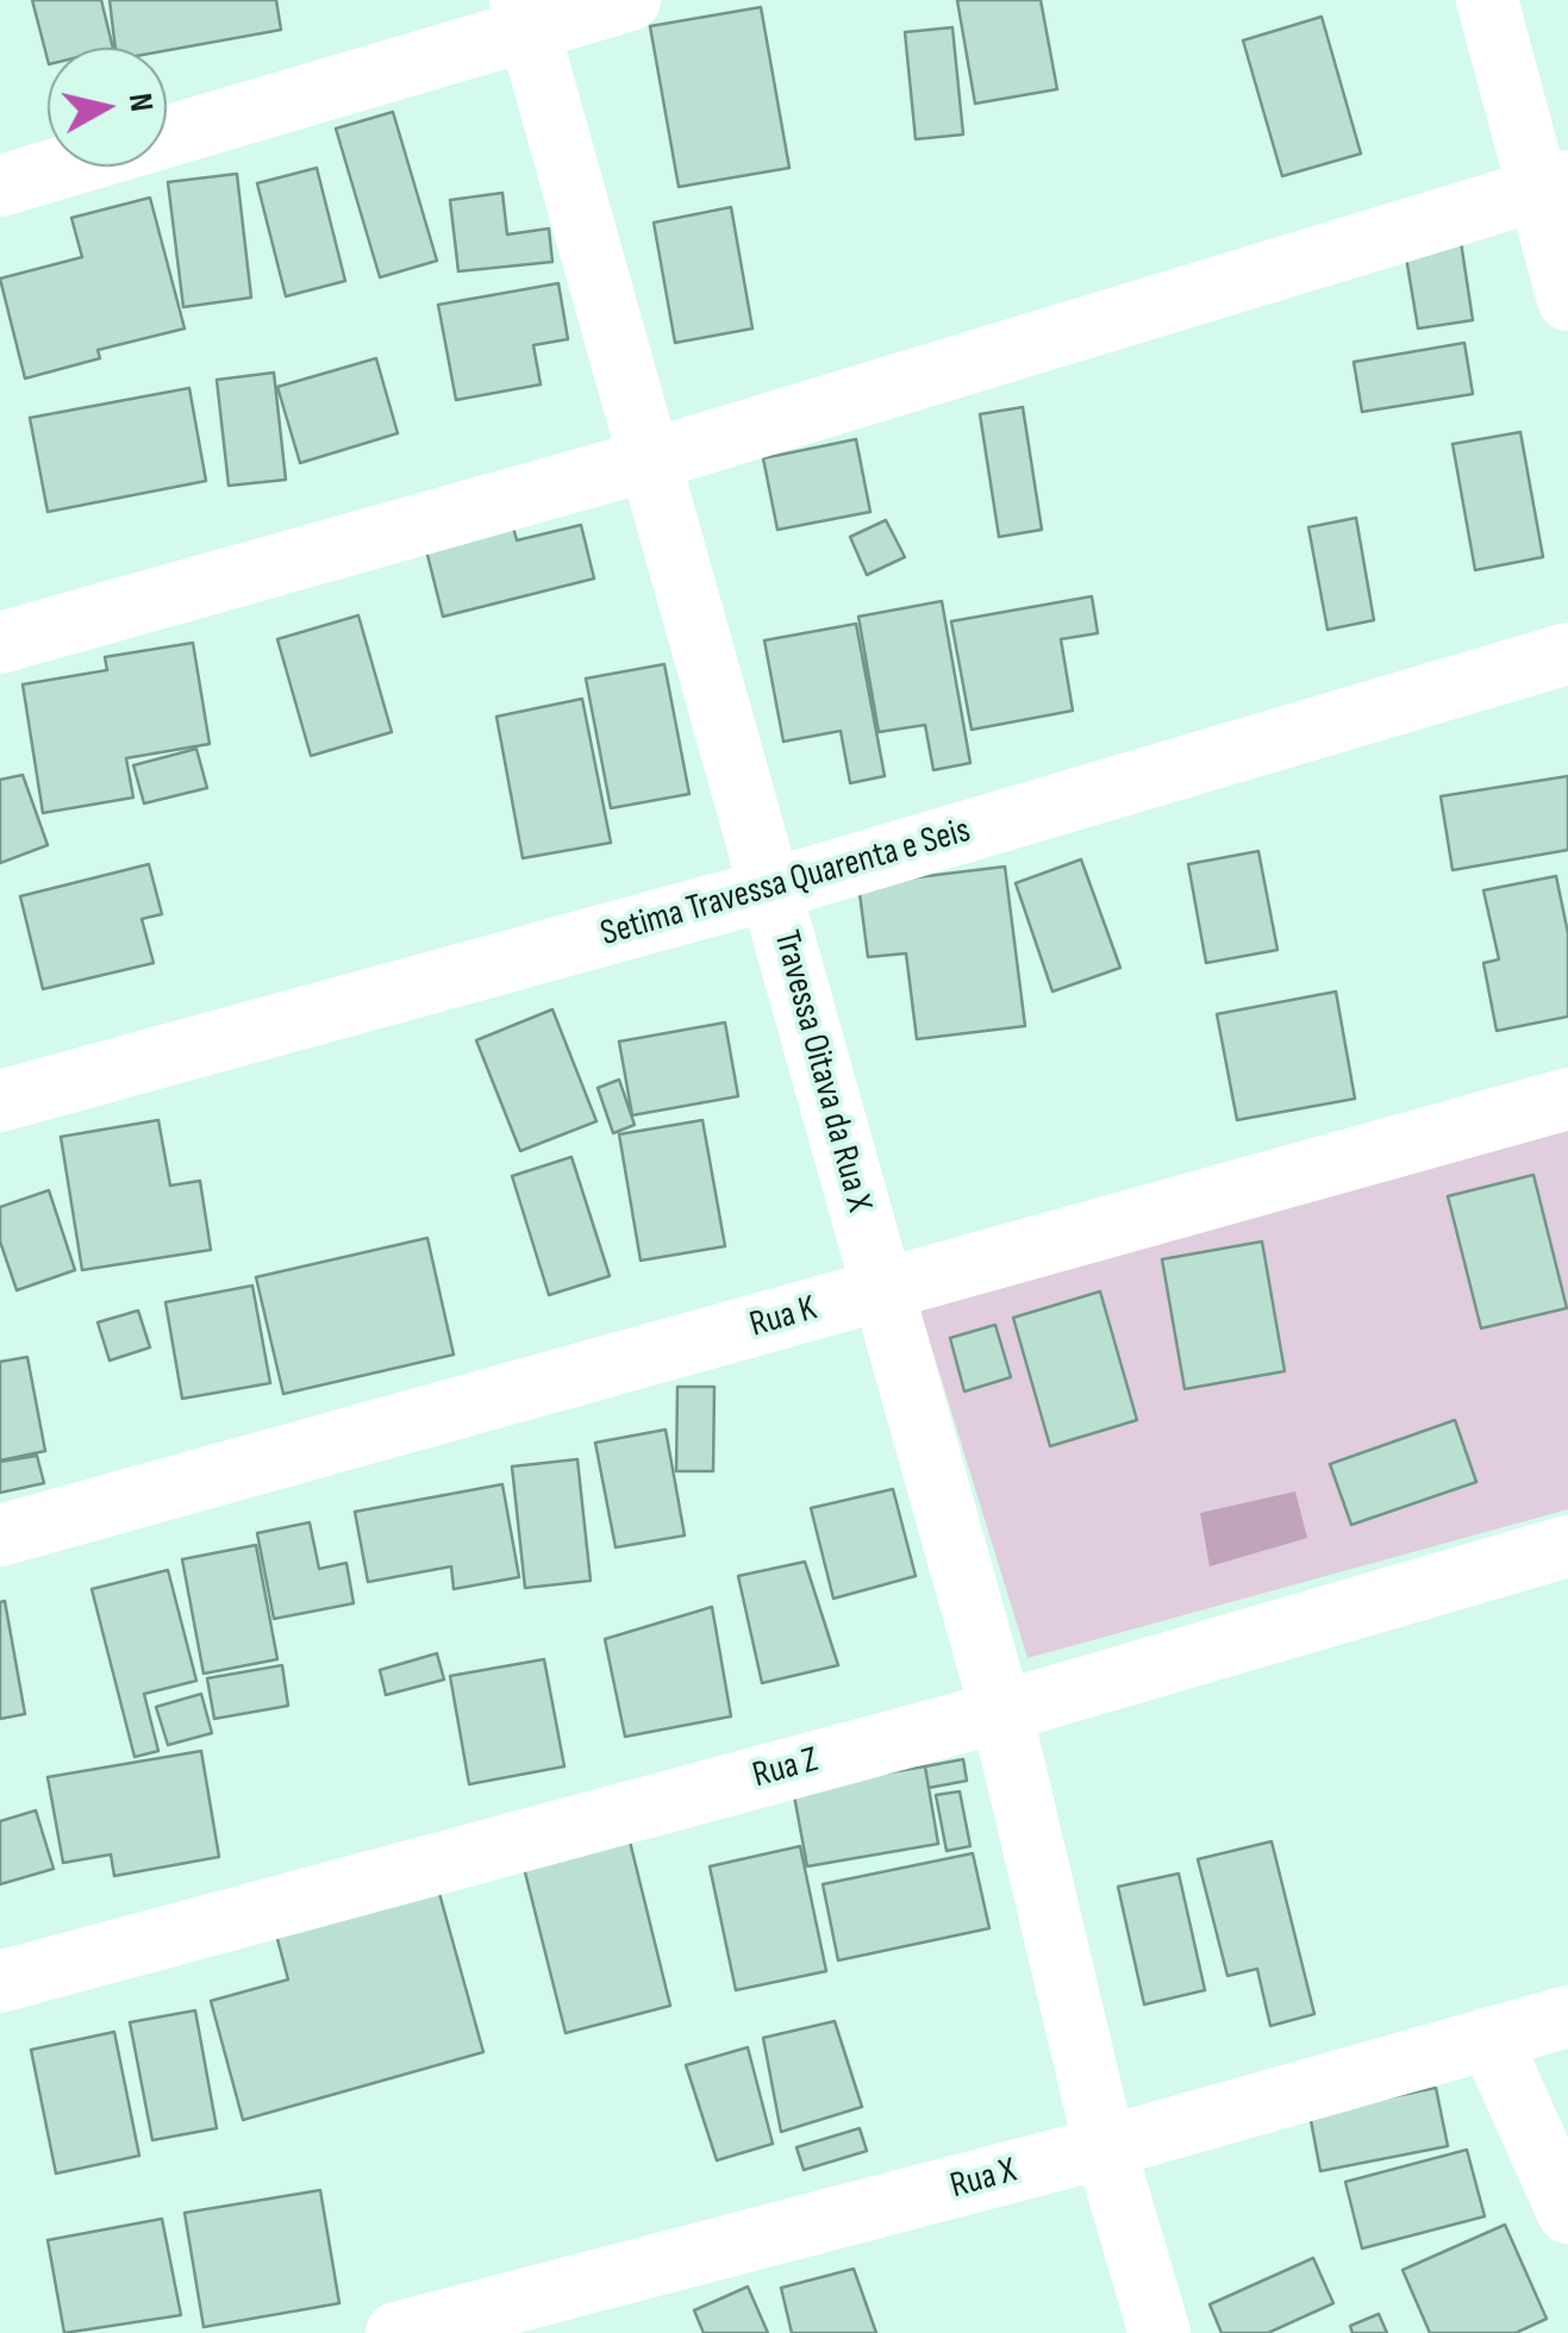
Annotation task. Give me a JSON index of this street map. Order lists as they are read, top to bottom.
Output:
{
  "streets": {
    "street": [
      "Setima Travessa Quarenta e Seis",
      "Travessa Oitava da Rua X",
      "Rua K",
      "Rua Z",
      "Rua X"
    ]
  },
  "crossings": [
    ["Setima Travessa Quarenta e Seis", "Travessa Oitava da Rua X"],
    ["Travessa Oitava da Rua X", "Rua K"],
    ["Travessa Oitava da Rua X", "Rua Z"],
    ["Travessa Oitava da Rua X", "Rua X"]
  ],
  "north": "right"
}
